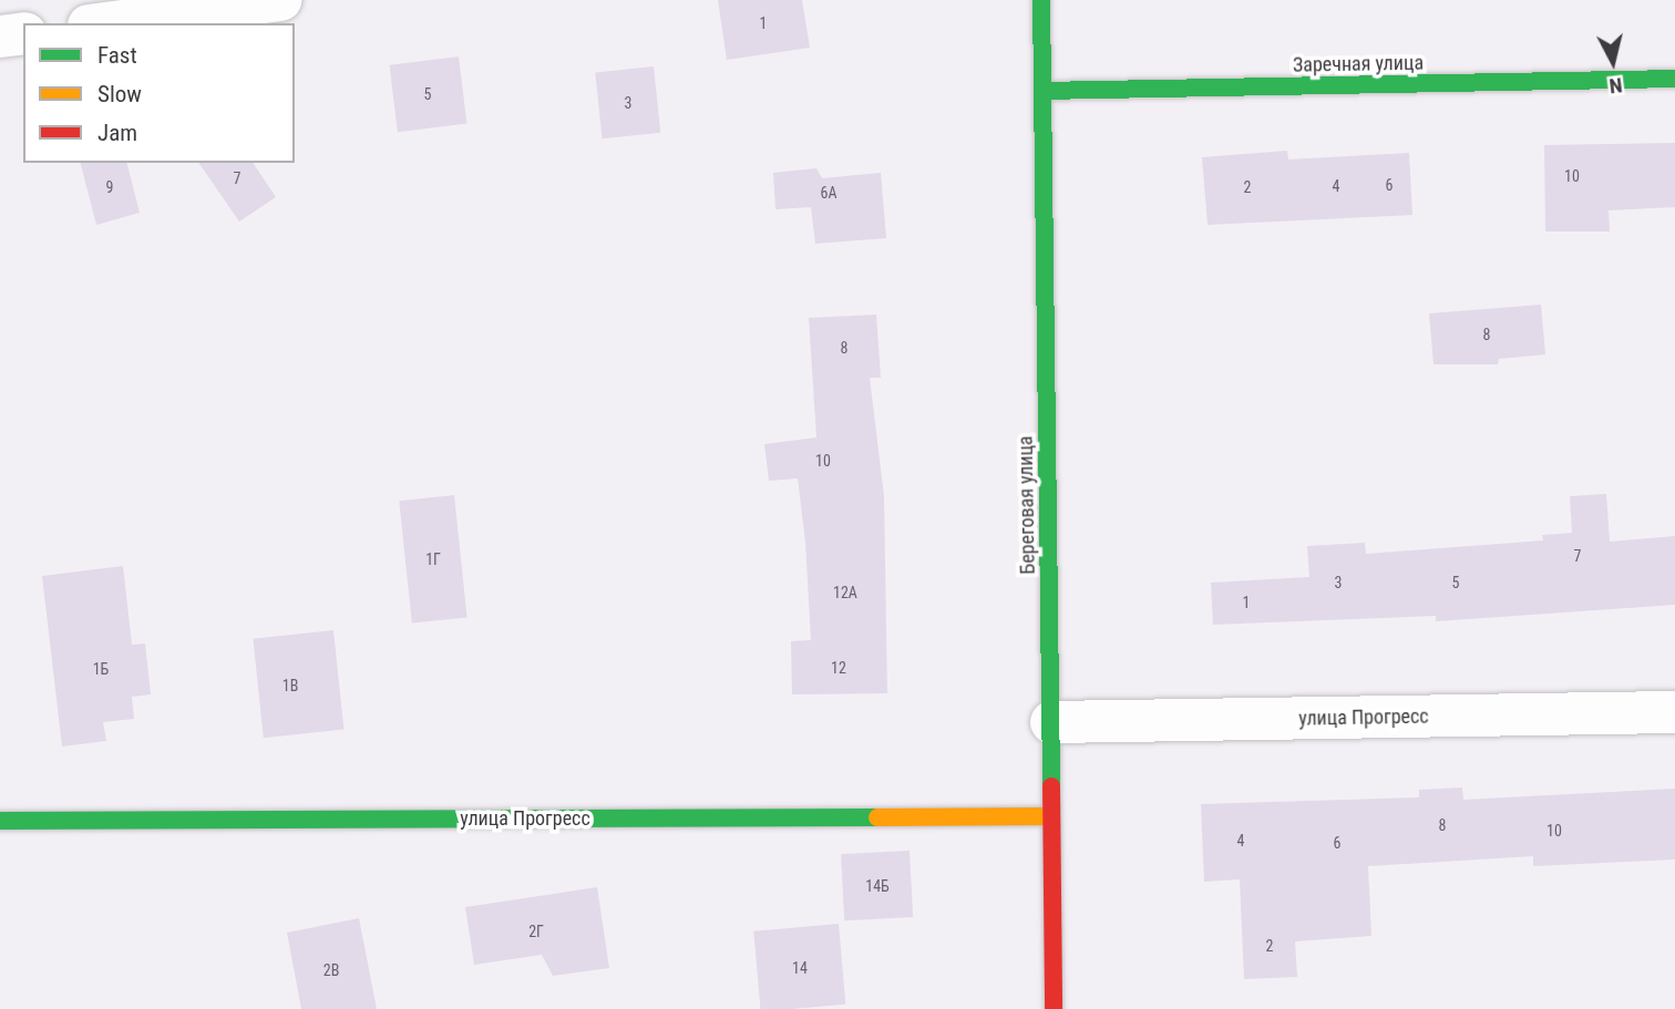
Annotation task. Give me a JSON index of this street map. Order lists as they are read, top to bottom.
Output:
{
  "streets": {
    "street": ["Заречная улица", "Береговая улица", "улица Прогресс"]
  },
  "crossings": [
    ["Заречная улица", "Береговая улица"],
    ["Береговая улица", "улица Прогресс"]
  ],
  "house_numbers": [
    "1",
    "5",
    "3",
    "10",
    "7",
    "6",
    "4",
    "9",
    "2",
    "6А",
    "8",
    "8",
    "10",
    "7",
    "1Г",
    "3",
    "5",
    "12А",
    "1",
    "12",
    "1Б",
    "1В",
    "8",
    "10",
    "4",
    "6",
    "14Б",
    "2Г",
    "2",
    "14",
    "2В"
  ],
  "legend": ["Fast", "Slow", "Jam"],
  "north": "bottom"
}
